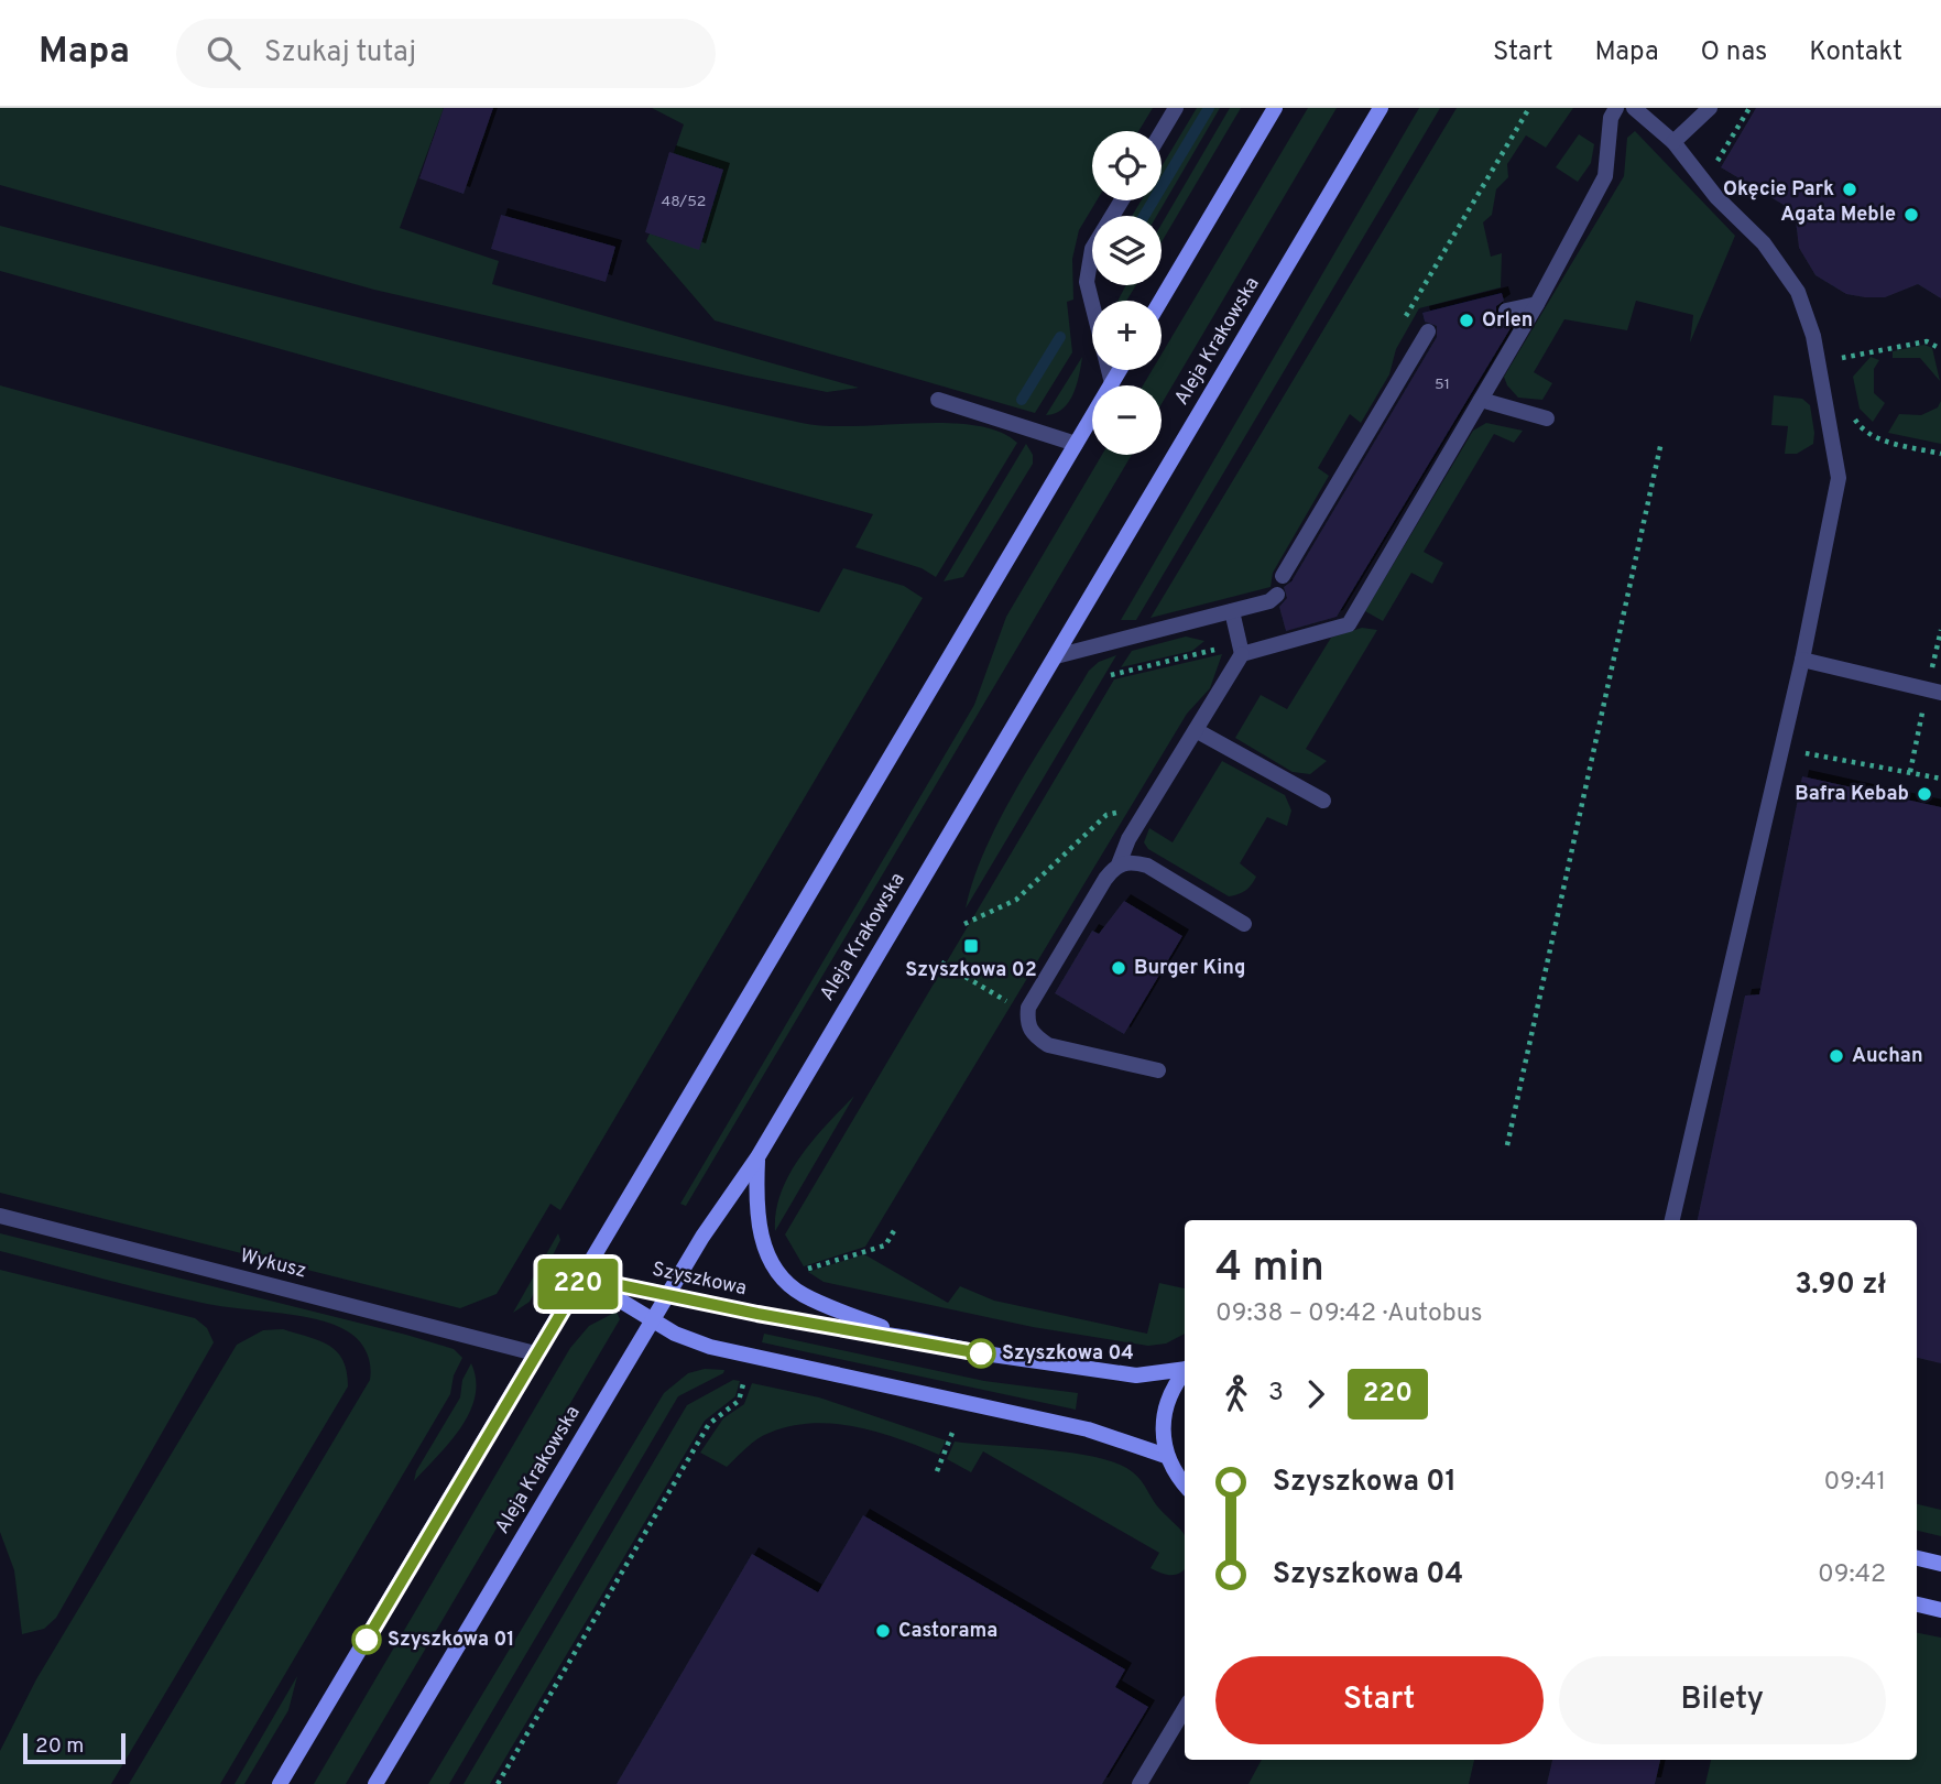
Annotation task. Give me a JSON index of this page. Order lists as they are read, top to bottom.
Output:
{
  "streets": {
    "main road": ["Aleja Krakowska", "Szyszkowa"],
    "street": ["Wykusz"]
  },
  "crossings": [
    ["Aleja Krakowska", "Szyszkowa"]
  ],
  "places": {
    "other": [
      "Okęcie Park",
      "Agata Meble",
      "Orlen",
      "Bafra Kebab",
      "Burger King",
      "Auchan",
      "Szyszkowa 04",
      "Castorama",
      "Szyszkowa 01"
    ],
    "transit": ["Szyszkowa 02"]
  },
  "lines": ["bus line 220"],
  "house_numbers": ["48/52", "51"],
  "scale_bar": "20 m",
  "page": {
    "header": "Mapa",
    "search": "Szukaj tutaj",
    "nav": [
      "Start",
      "Mapa",
      "O nas",
      "Kontakt"
    ],
    "on_map": "220",
    "map_buttons": ["+", "−"],
    "heading": ["4 min", "09:38 – 09:42 · Autobus", "3.90 zł"],
    "legs": ["3", "220"],
    "list": [
      {
        "name": "Szyszkowa 01",
        "value": "09:41"
      },
      {
        "name": "Szyszkowa 04",
        "value": "09:42"
      }
    ],
    "buttons": ["Start", "Bilety"],
    "scale": "20 m"
  }
}
